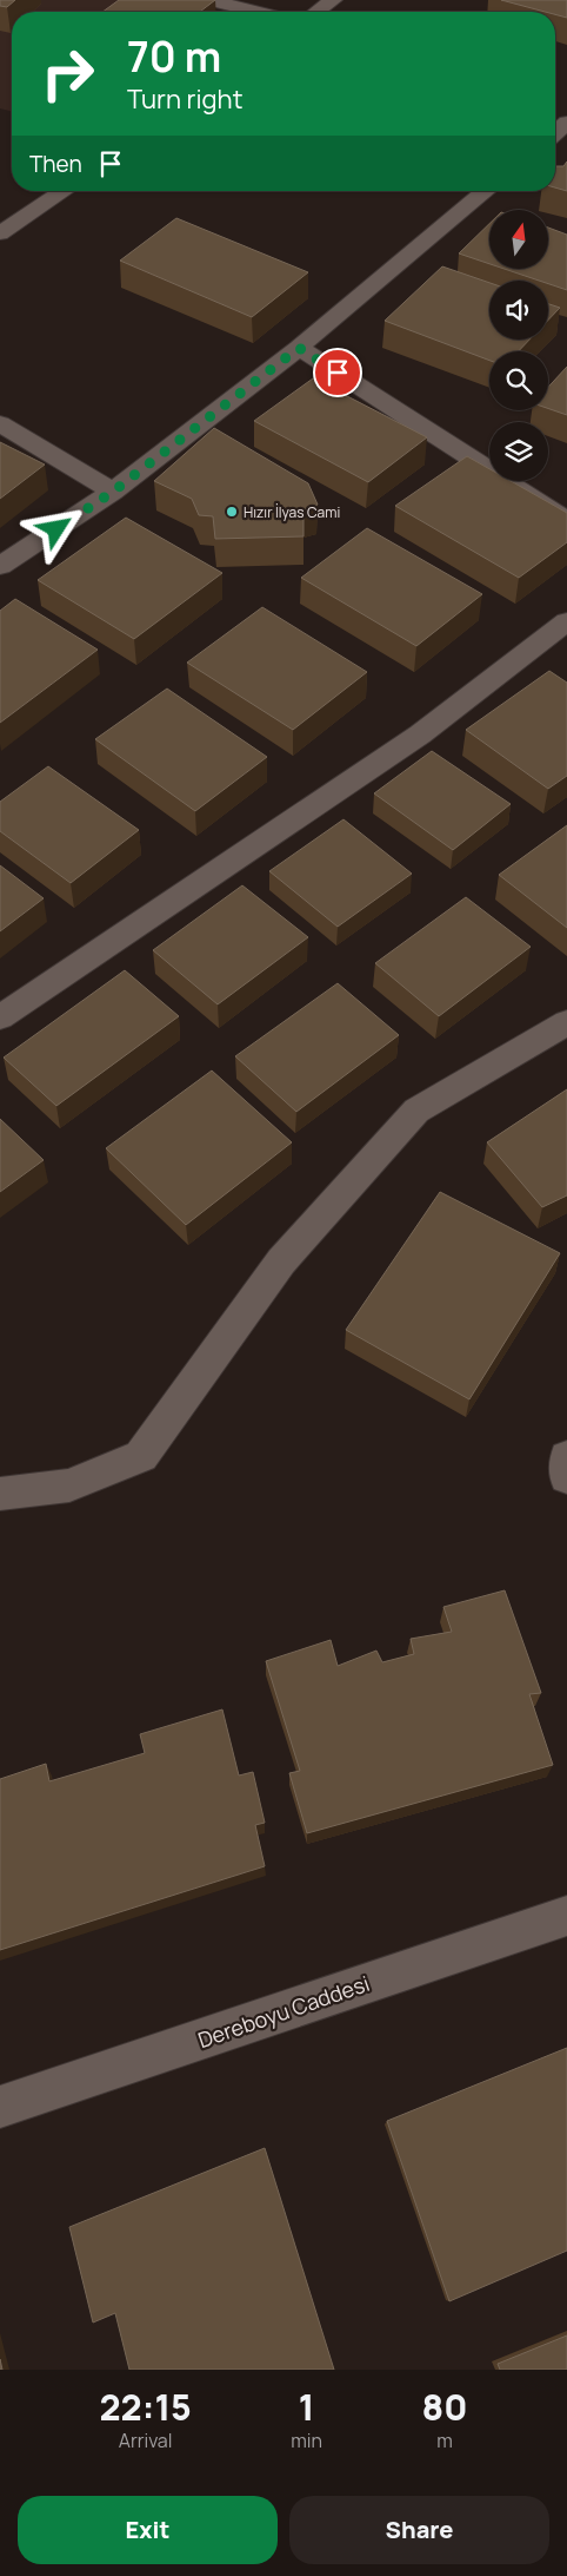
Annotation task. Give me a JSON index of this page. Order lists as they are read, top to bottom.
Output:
{
  "streets": {
    "street": ["Dereboyu Caddesi"]
  },
  "places": ["Hızır İlyas Cami"],
  "north": "top",
  "page": {
    "turn": ["70 m", "Turn right"],
    "then": "Then",
    "eta": [
      "22:15",
      "Arrival",
      "1",
      "min",
      "80",
      "m"
    ],
    "buttons": ["Exit", "Share"]
  }
}
